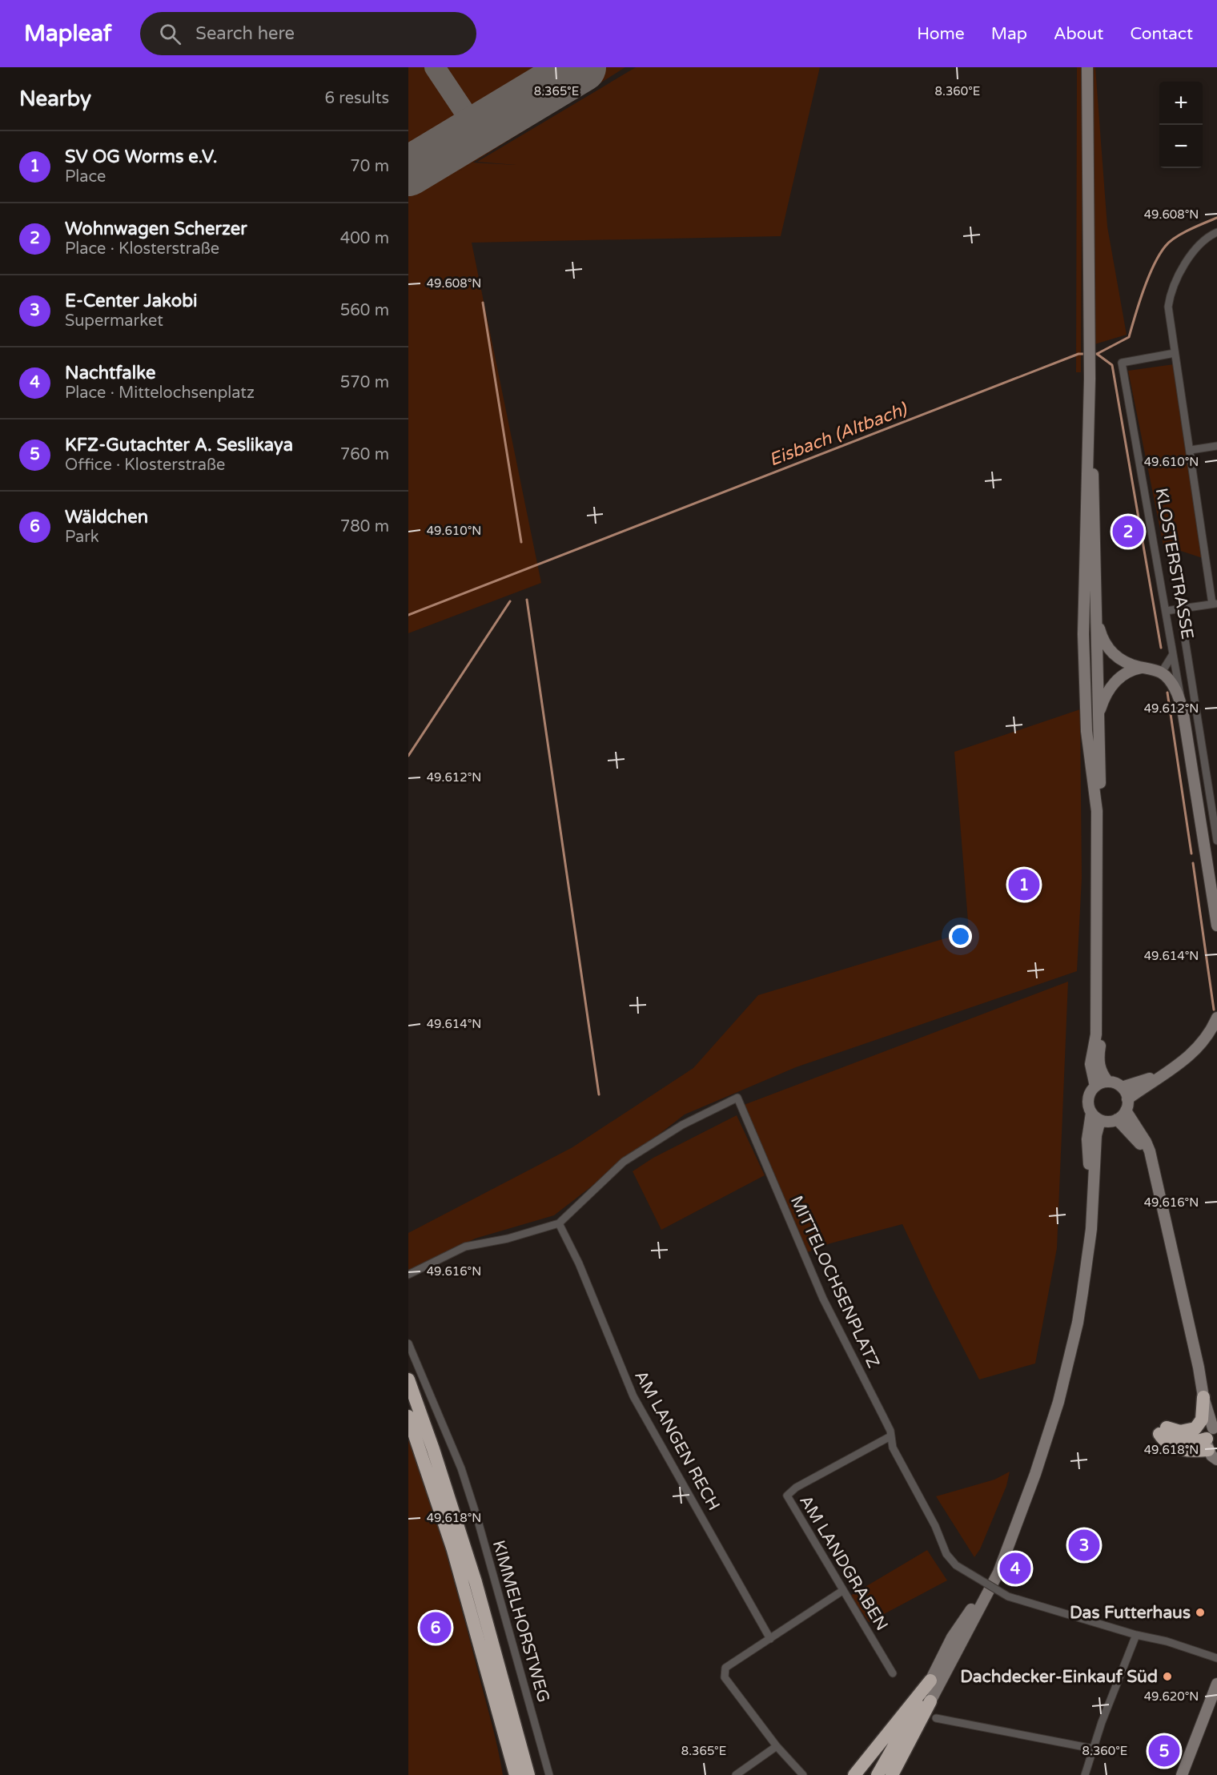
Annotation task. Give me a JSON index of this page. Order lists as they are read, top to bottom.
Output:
{
  "streets": {
    "main road": ["KLOSTERSTRASSE"],
    "street": [
      "MITTELOCHSENPLATZ",
      "AM LANGEN RECH",
      "AM LANDGRABEN",
      "KIMMELHORSTWEG"
    ]
  },
  "crossings": [
    ["MITTELOCHSENPLATZ", "AM LANGEN RECH"],
    ["MITTELOCHSENPLATZ", "AM LANDGRABEN"]
  ],
  "water": ["Eisbach (Altbach)"],
  "places": ["Das Futterhaus", "Dachdecker-Einkauf Süd"],
  "page": {
    "header": "Mapleaf",
    "search": "Search here",
    "nav": [
      "Home",
      "Map",
      "About",
      "Contact"
    ],
    "heading": ["Nearby", "6 results"],
    "map_buttons": ["+", "−"],
    "list": [
      {
        "mark": "1",
        "name": "SV OG Worms e.V.",
        "note": "Place",
        "value": "70 m"
      },
      {
        "mark": "2",
        "name": "Wohnwagen Scherzer",
        "note": "Place · Klosterstraße",
        "value": "400 m"
      },
      {
        "mark": "3",
        "name": "E-Center Jakobi",
        "note": "Supermarket",
        "value": "560 m"
      },
      {
        "mark": "4",
        "name": "Nachtfalke",
        "note": "Place · Mittelochsenplatz",
        "value": "570 m"
      },
      {
        "mark": "5",
        "name": "KFZ-Gutachter A. Seslikaya",
        "note": "Office · Klosterstraße",
        "value": "760 m"
      },
      {
        "mark": "6",
        "name": "Wäldchen",
        "note": "Park",
        "value": "780 m"
      }
    ],
    "pins": [
      "2",
      "1",
      "3",
      "4",
      "6",
      "5"
    ]
  },
  "coordinates": [
    "8.365°E",
    "8.360°E",
    "49.608°N",
    "49.610°N",
    "49.612°N",
    "49.614°N",
    "49.616°N",
    "49.618°N",
    "49.620°N"
  ]
}
